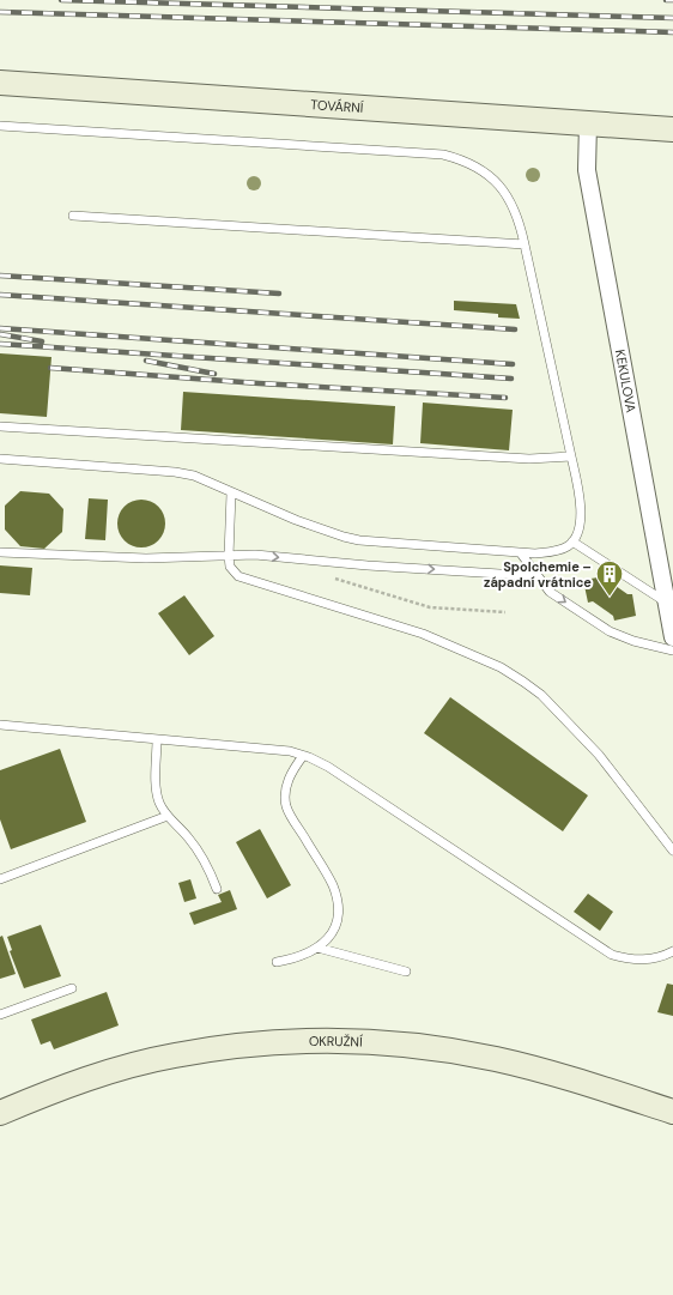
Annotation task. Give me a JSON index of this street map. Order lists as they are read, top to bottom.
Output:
{
  "streets": {
    "street": ["TOVÁRNÍ", "KEKULOVA", "OKRUŽNÍ"]
  },
  "crossings": [
    ["TOVÁRNÍ", "KEKULOVA"]
  ],
  "places": {
    "building": ["Spolchemie – západní vrátnice"]
  }
}
